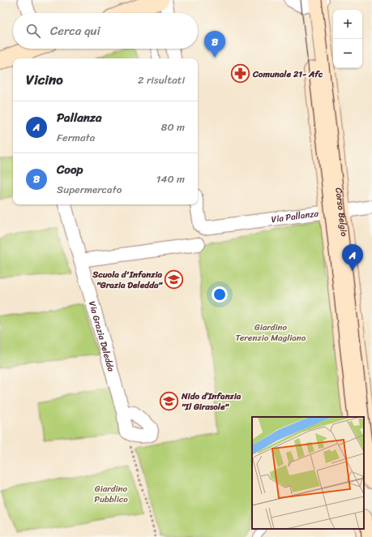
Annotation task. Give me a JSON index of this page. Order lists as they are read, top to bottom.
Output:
{
  "streets": {
    "main road": ["Corso Belgio"],
    "street": ["Via Pallanza", "Via Grazia Deledda"]
  },
  "crossings": [
    ["Corso Belgio", "Via Pallanza"]
  ],
  "parks": ["Giardino Terenzio Magliano", "Giardino Pubblico"],
  "places": {
    "pharmacy": ["Comunale 21- Afc"],
    "school or university": ["Scuola d'Infanzia \"Grazia Deledda\"", "Nido d’Infanzia \"Il Girasole\""]
  },
  "page": {
    "map_buttons": ["+", "−"],
    "search": "Cerca qui",
    "pins": ["B", "A"],
    "heading": ["Vicino", "2 risultati"],
    "list": [
      {
        "mark": "A",
        "name": "Pallanza",
        "note": "Fermata",
        "value": "80 m"
      },
      {
        "mark": "B",
        "name": "Coop",
        "note": "Supermercato",
        "value": "140 m"
      }
    ]
  }
}
